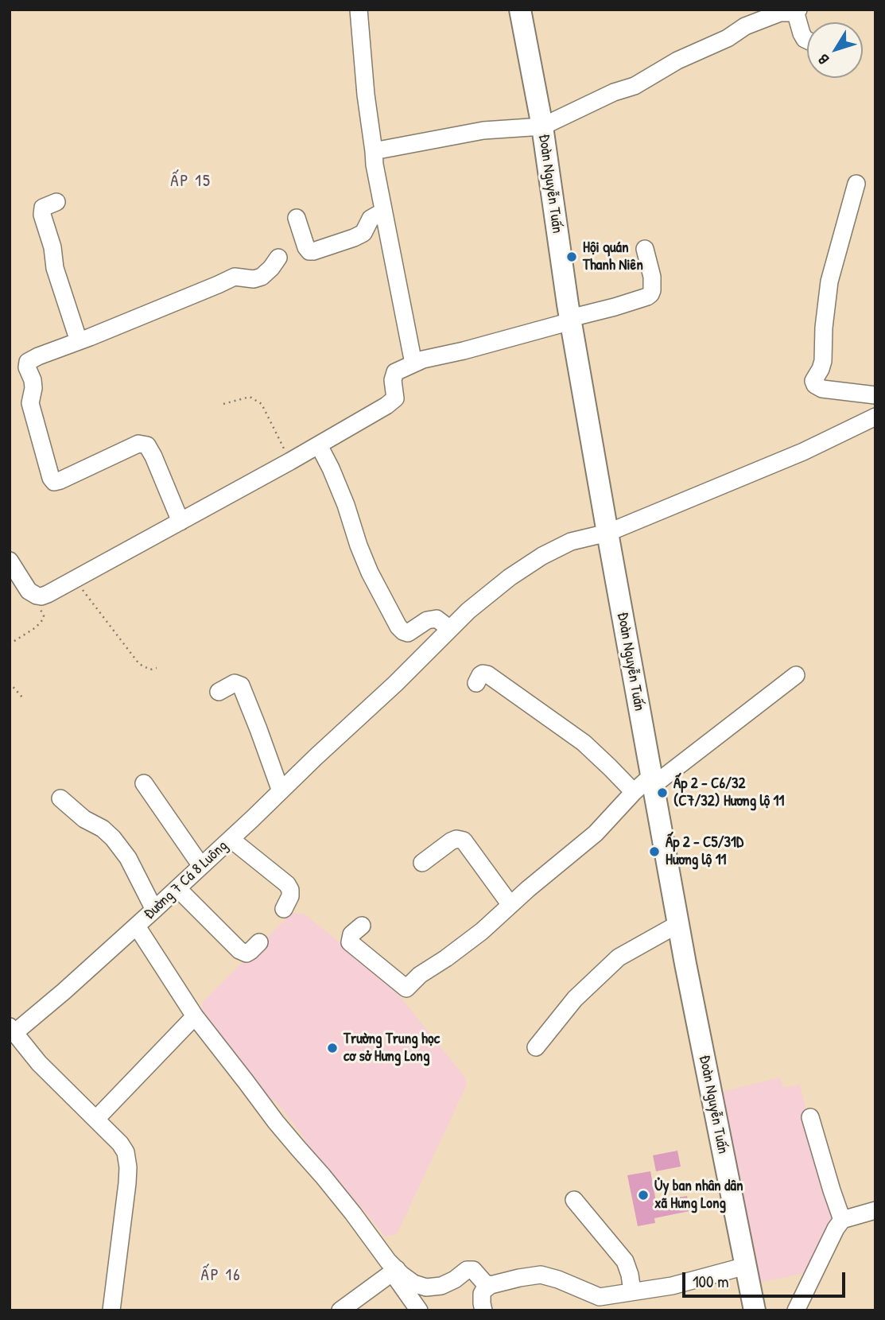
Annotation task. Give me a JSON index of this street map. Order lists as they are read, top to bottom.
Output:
{
  "streets": {
    "main road": ["Đoàn Nguyễn Tuấn"],
    "street": ["Đường 7 Cá 8 Luông"]
  },
  "crossings": [
    ["Đoàn Nguyễn Tuấn", "Đường 7 Cá 8 Luông"]
  ],
  "districts": ["ẤP 15", "ẤP 16"],
  "places": [
    "Hội quán Thanh Niên",
    "Ấp 2 - C6/32 (C7/32) Hương lộ 11",
    "Ấp 2 - C5/31D Hương lộ 11",
    "Trường Trung học cơ sở Hưng Long",
    "Ủy ban nhân dân xã Hưng Long"
  ],
  "scale_bar": "100 m",
  "north": "bottom left"
}
